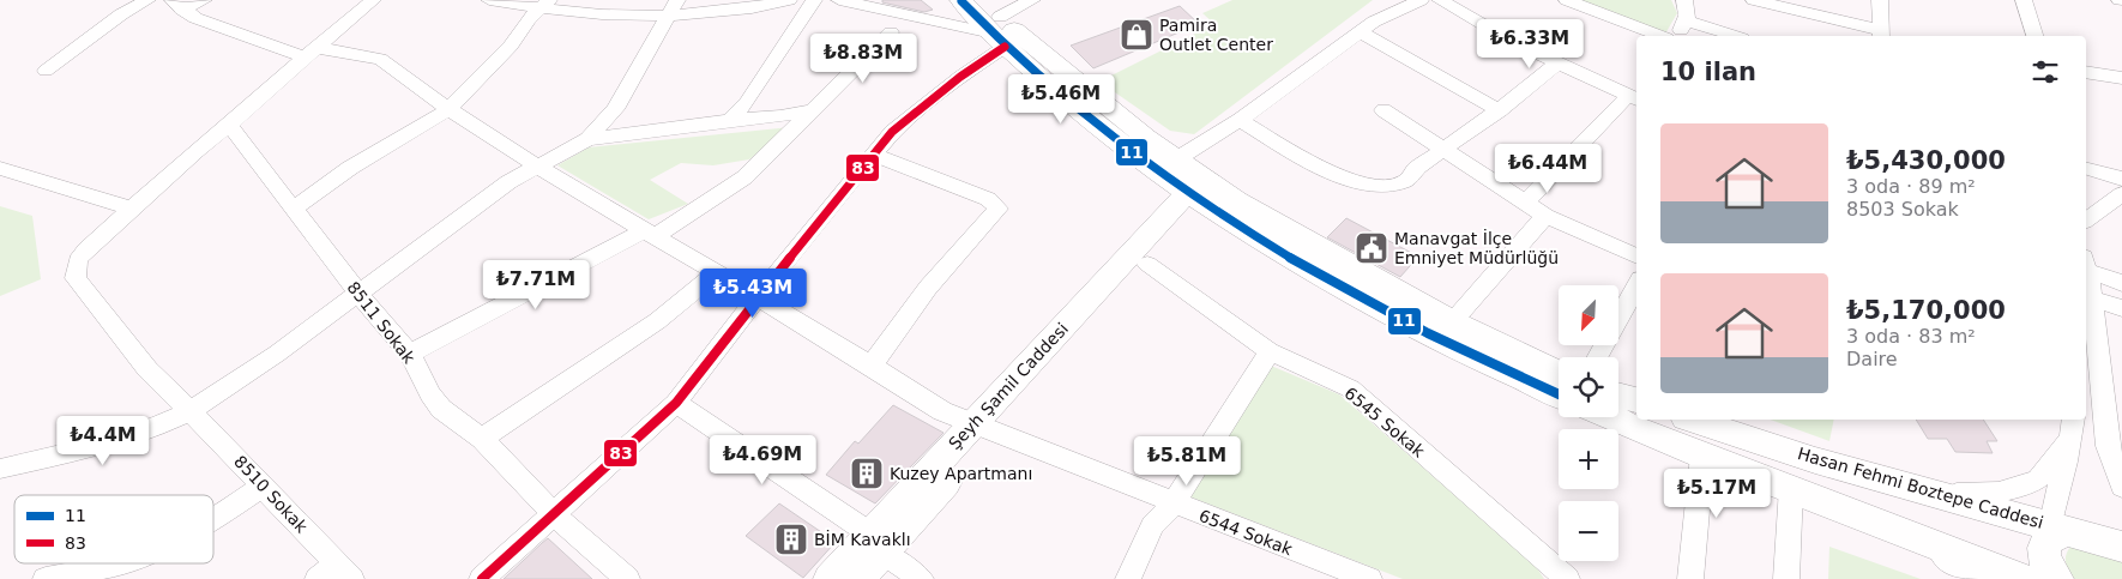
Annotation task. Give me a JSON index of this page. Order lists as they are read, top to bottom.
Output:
{
  "streets": {
    "main road": ["Şeyh Şamil Caddesi", "Hasan Fehmi Boztepe Caddesi"],
    "street": [
      "8511 Sokak",
      "6545 Sokak",
      "8510 Sokak",
      "6544 Sokak"
    ]
  },
  "crossings": [
    ["Şeyh Şamil Caddesi", "6545 Sokak"],
    ["Şeyh Şamil Caddesi", "6544 Sokak"]
  ],
  "places": {
    "shop": ["Pamira Outlet Center"],
    "public building": ["Manavgat İlçe Emniyet Müdürlüğü"],
    "building": ["Kuzey Apartmanı", "BİM Kavaklı"]
  },
  "lines": ["transit line 11", "transit line 83"],
  "legend": ["11", "83"],
  "north": "bottom left",
  "page": {
    "price": [
      "₺6.33M",
      "₺8.83M",
      "₺5.46M",
      "₺6.44M",
      "₺7.71M",
      "₺5.43M",
      "₺4.4M",
      "₺4.69M",
      "₺5.81M",
      "₺5.17M"
    ],
    "heading": "10 ilan",
    "list": [
      {
        "name": "₺5,430,000",
        "note": "3 oda · 89 m² · 8503 Sokak"
      },
      {
        "name": "₺5,170,000",
        "note": "3 oda · 83 m² · Daire"
      }
    ],
    "map_buttons": ["+", "−"]
  }
}
